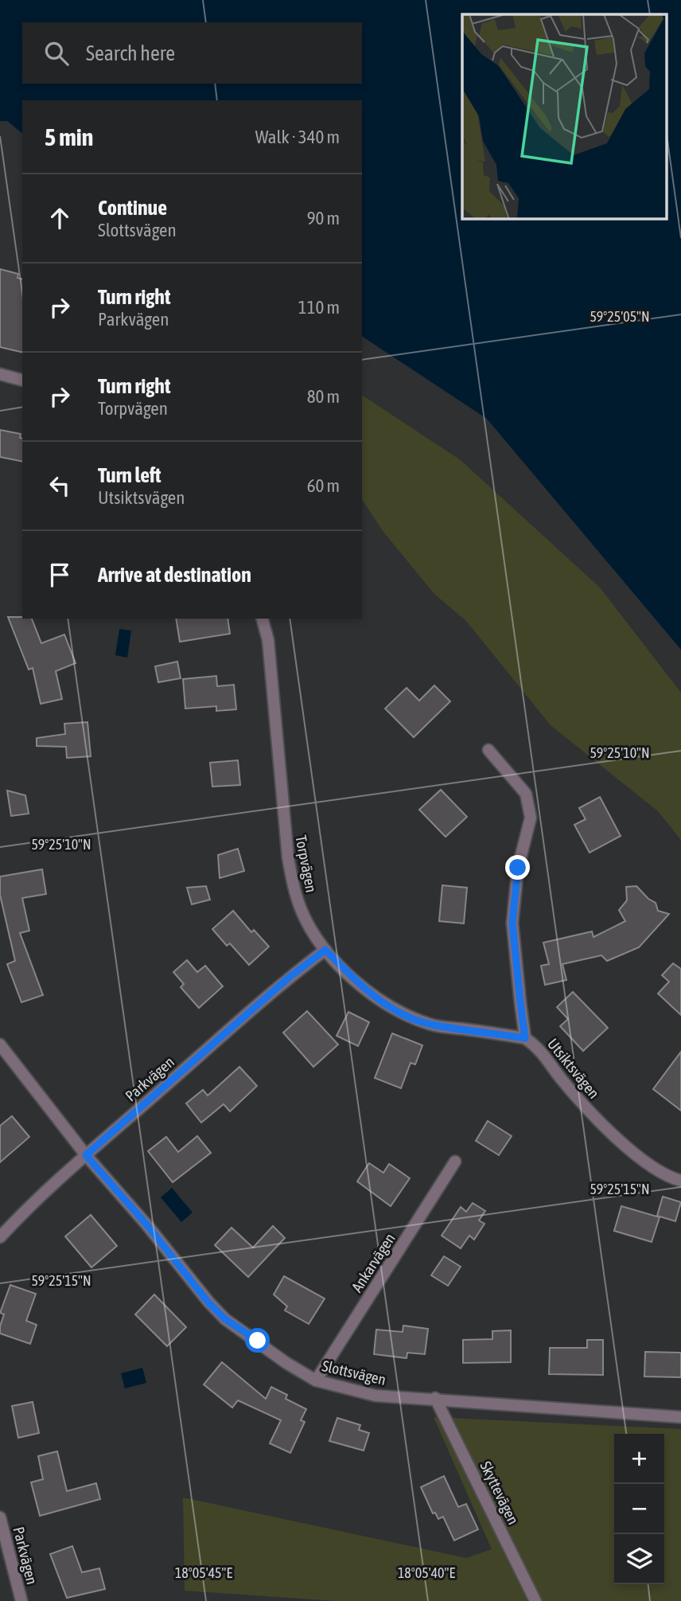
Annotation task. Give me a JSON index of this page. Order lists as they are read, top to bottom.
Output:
{
  "streets": {
    "street": [
      "Torpvägen",
      "Utsiktsvägen",
      "Parkvägen",
      "Ankarvägen",
      "Slottsvägen",
      "Skyttevägen"
    ]
  },
  "crossings": [
    ["Torpvägen", "Utsiktsvägen"],
    ["Torpvägen", "Parkvägen"],
    ["Parkvägen", "Slottsvägen"],
    ["Ankarvägen", "Slottsvägen"],
    ["Slottsvägen", "Skyttevägen"]
  ],
  "page": {
    "search": "Search here",
    "heading": ["5 min", "Walk · 340 m"],
    "list": [
      ["Continue", "Slottsvägen", "90 m"],
      ["Turn right", "Parkvägen", "110 m"],
      ["Turn right", "Torpvägen", "80 m"],
      ["Turn left", "Utsiktsvägen", "60 m"],
      "Arrive at destination"
    ],
    "map_buttons": ["+", "−"]
  },
  "coordinates": [
    "59°25'05\"N",
    "59°25'10\"N",
    "59°25'15\"N",
    "18°05'45\"E",
    "18°05'40\"E"
  ]
}
